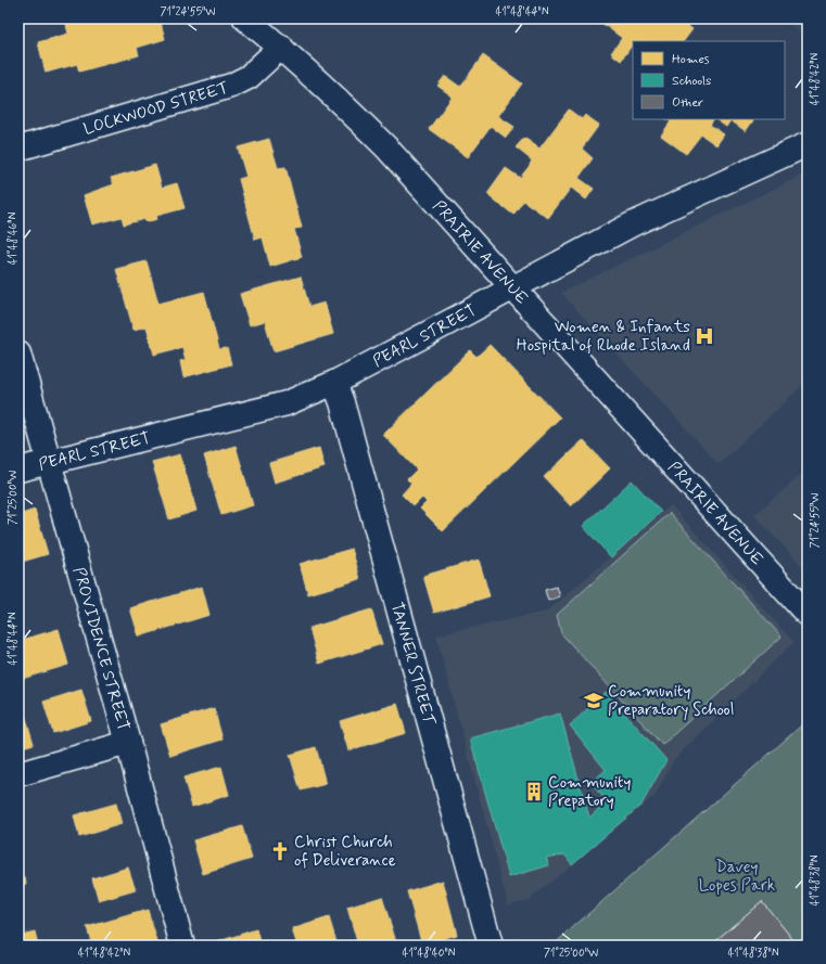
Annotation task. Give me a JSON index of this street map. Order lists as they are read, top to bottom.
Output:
{
  "streets": {
    "street": [
      "LOCKWOOD STREET",
      "PRAIRIE AVENUE",
      "PEARL STREET",
      "PROVIDENCE STREET",
      "TANNER STREET"
    ]
  },
  "crossings": [
    ["LOCKWOOD STREET", "PRAIRIE AVENUE"],
    ["PRAIRIE AVENUE", "PEARL STREET"],
    ["PEARL STREET", "PROVIDENCE STREET"],
    ["PEARL STREET", "TANNER STREET"]
  ],
  "parks": ["Davey Lopes Park"],
  "places": {
    "hospital": ["Women & Infants Hospital of Rhode Island"],
    "school or university": ["Community Preparatory School"],
    "building": ["Community Prepatory"],
    "church": ["Christ Church of Deliverance"]
  },
  "legend": ["Homes", "Schools", "Other"],
  "coordinates": [
    "71°24'55\"W",
    "41°48'44\"N",
    "41°48'42\"N",
    "41°48'46\"N",
    "71°25'00\"W",
    "41°48'38\"N",
    "41°48'40\"N"
  ]
}
